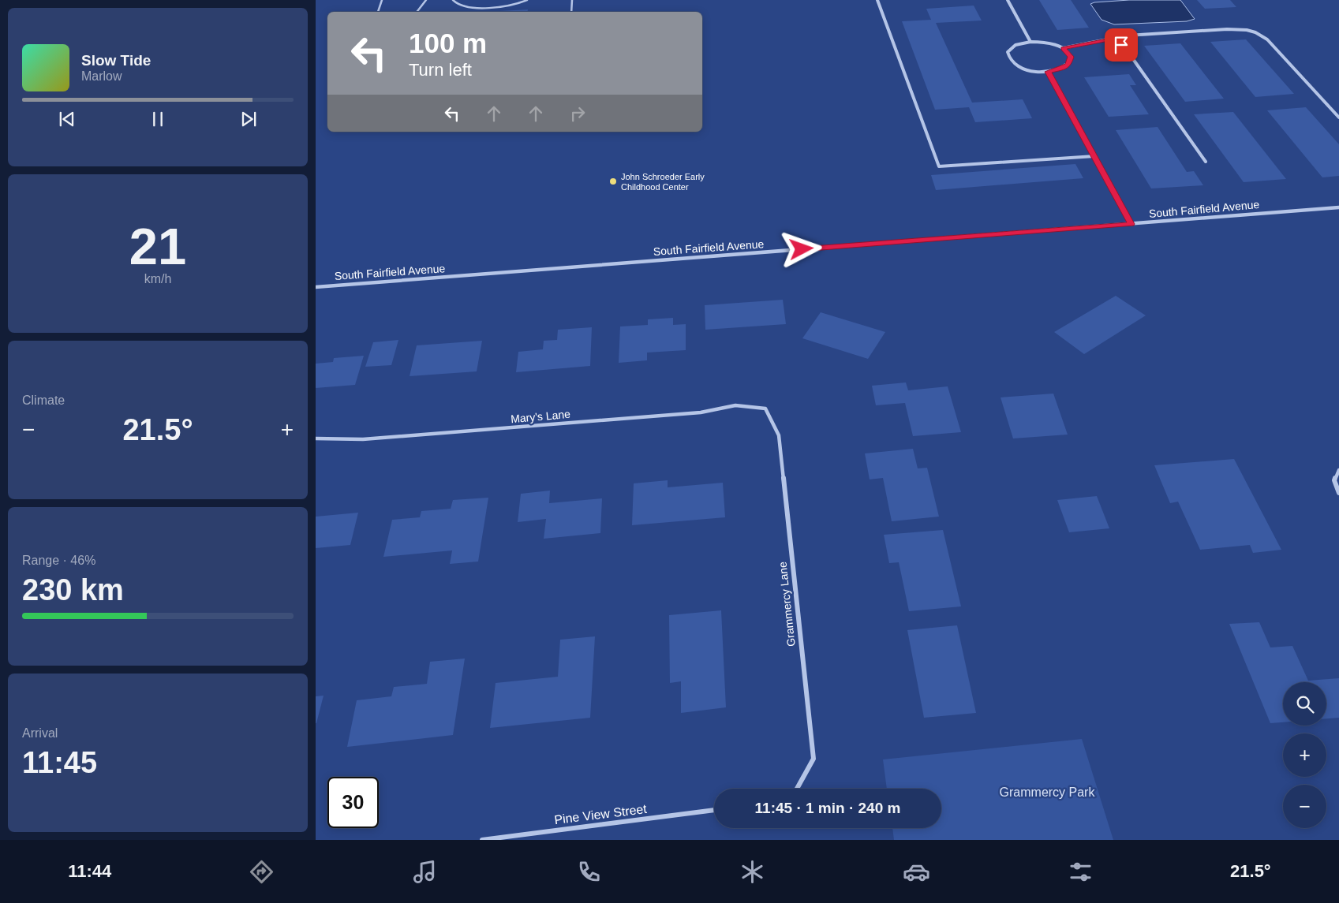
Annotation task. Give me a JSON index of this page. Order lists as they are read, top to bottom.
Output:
{
  "streets": {
    "street": [
      "South Fairfield Avenue",
      "Mary's Lane",
      "Grammercy Lane",
      "Pine View Street"
    ]
  },
  "crossings": [
    ["Mary's Lane", "Grammercy Lane"]
  ],
  "parks": ["Grammercy Park"],
  "places": ["John Schroeder Early Childhood Center"],
  "page": {
    "turn": ["100 m", "Turn left"],
    "song": ["Slow Tide", "Marlow"],
    "tile": [
      ["21", "km/h"],
      "Climate",
      ["Range · 46%", "230 km"],
      ["Arrival", "11:45"]
    ],
    "heat": ["−", "21.5°", "+"],
    "map_buttons": ["+", "−"],
    "limit": "30",
    "trip": "11:45 · 1 min · 240 m",
    "tabs": ["11:44", "21.5°"]
  }
}
